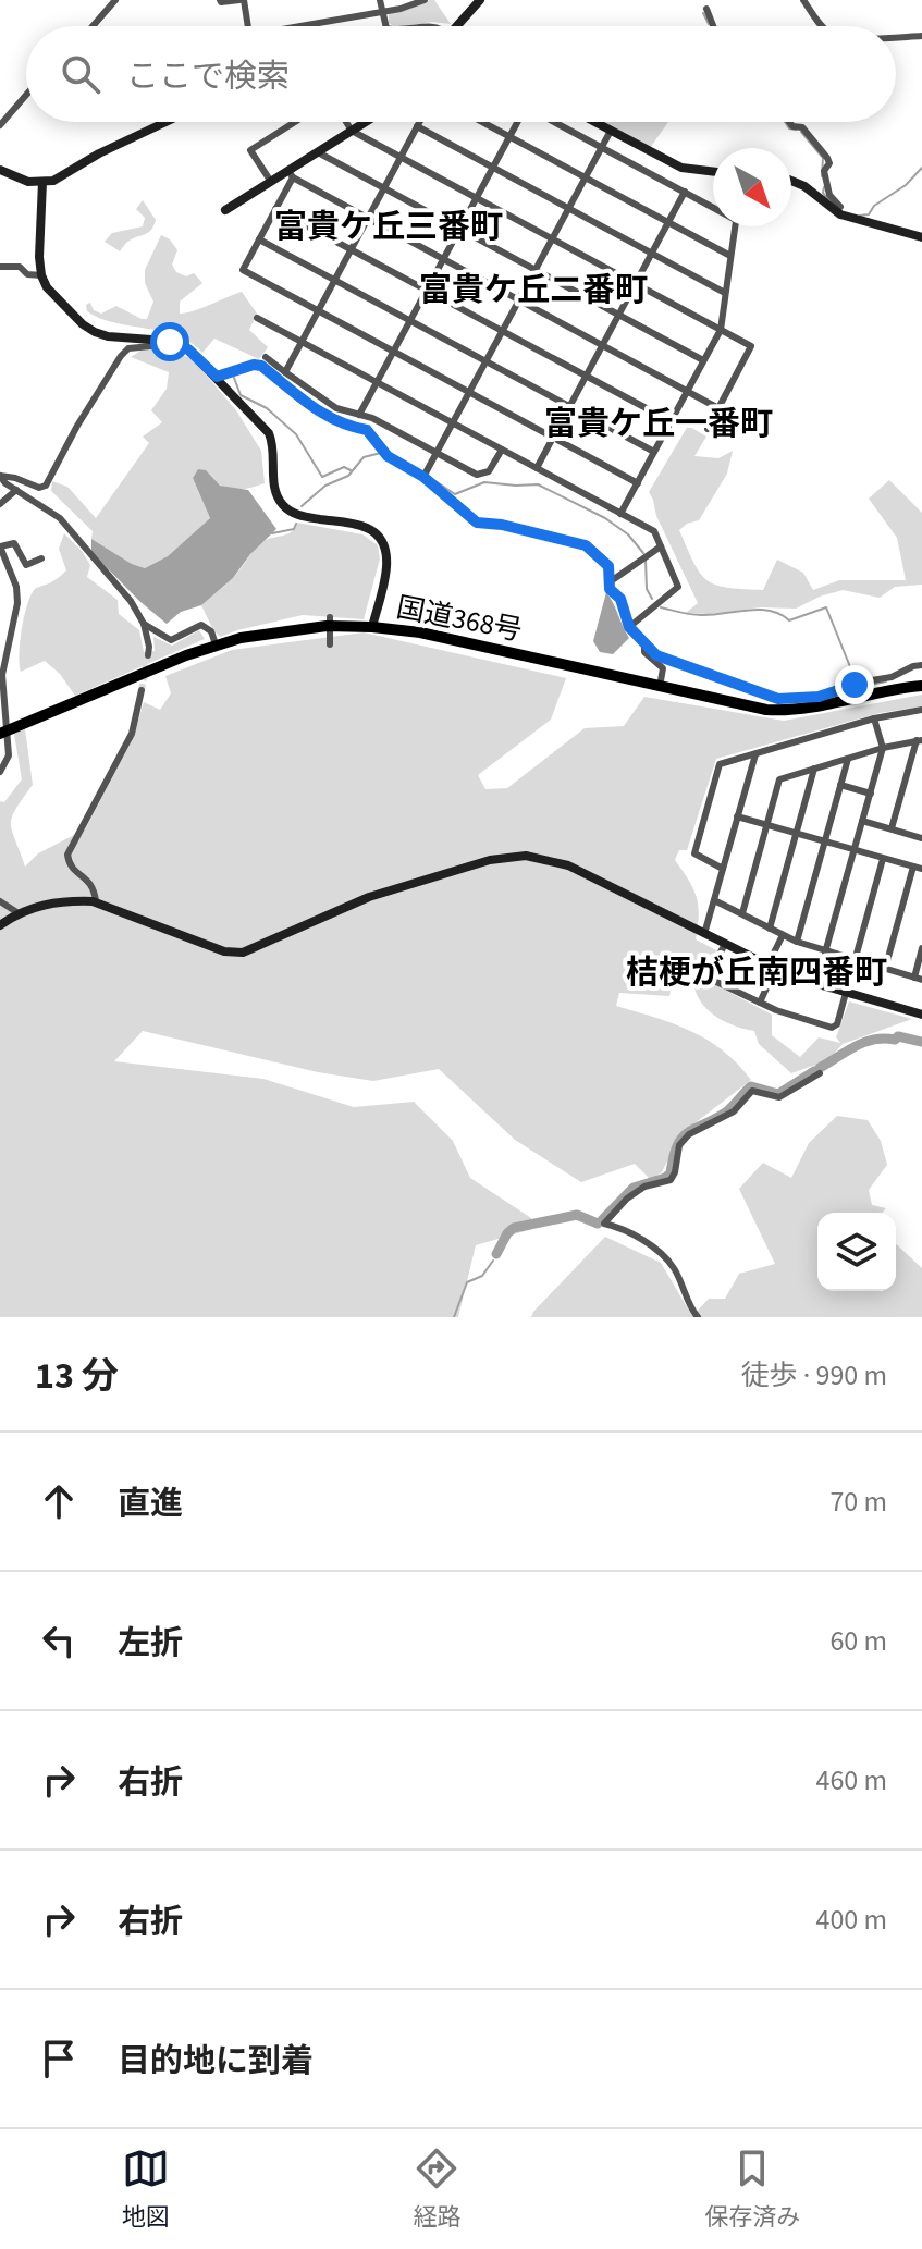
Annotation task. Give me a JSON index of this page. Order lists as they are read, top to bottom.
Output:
{
  "streets": {
    "highway": ["国道368号"]
  },
  "districts": [
    "富貴ケ丘三番町",
    "富貴ケ丘二番町",
    "富貴ケ丘一番町",
    "桔梗が丘南四番町"
  ],
  "north": "bottom right",
  "page": {
    "search": "ここで検索",
    "heading": ["13 分", "徒歩 · 990 m"],
    "list": [
      ["直進", "70 m"],
      ["左折", "60 m"],
      ["右折", "460 m"],
      ["右折", "400 m"],
      "目的地に到着"
    ],
    "nav": ["地図", "経路", "保存済み"]
  }
}
